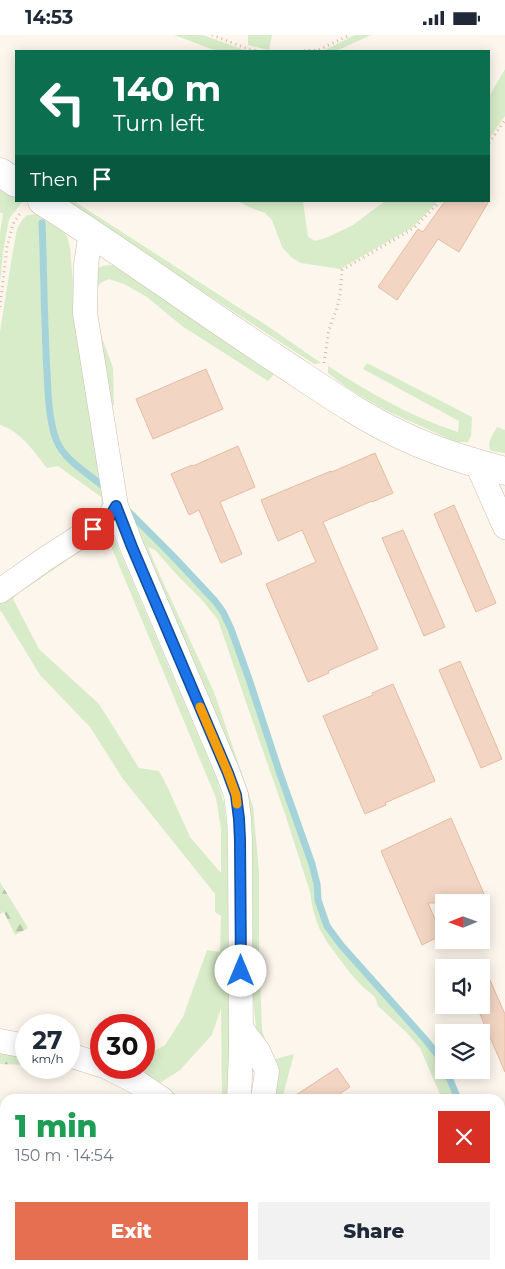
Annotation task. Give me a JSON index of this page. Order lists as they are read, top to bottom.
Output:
{
  "north": "left",
  "page": {
    "status": "14:53",
    "turn": ["140 m", "Turn left"],
    "then": "Then",
    "speed": "27 km/h",
    "limit": "30",
    "heading": ["1 min", "150 m · 14:54"],
    "buttons": ["Exit", "Share"]
  }
}
